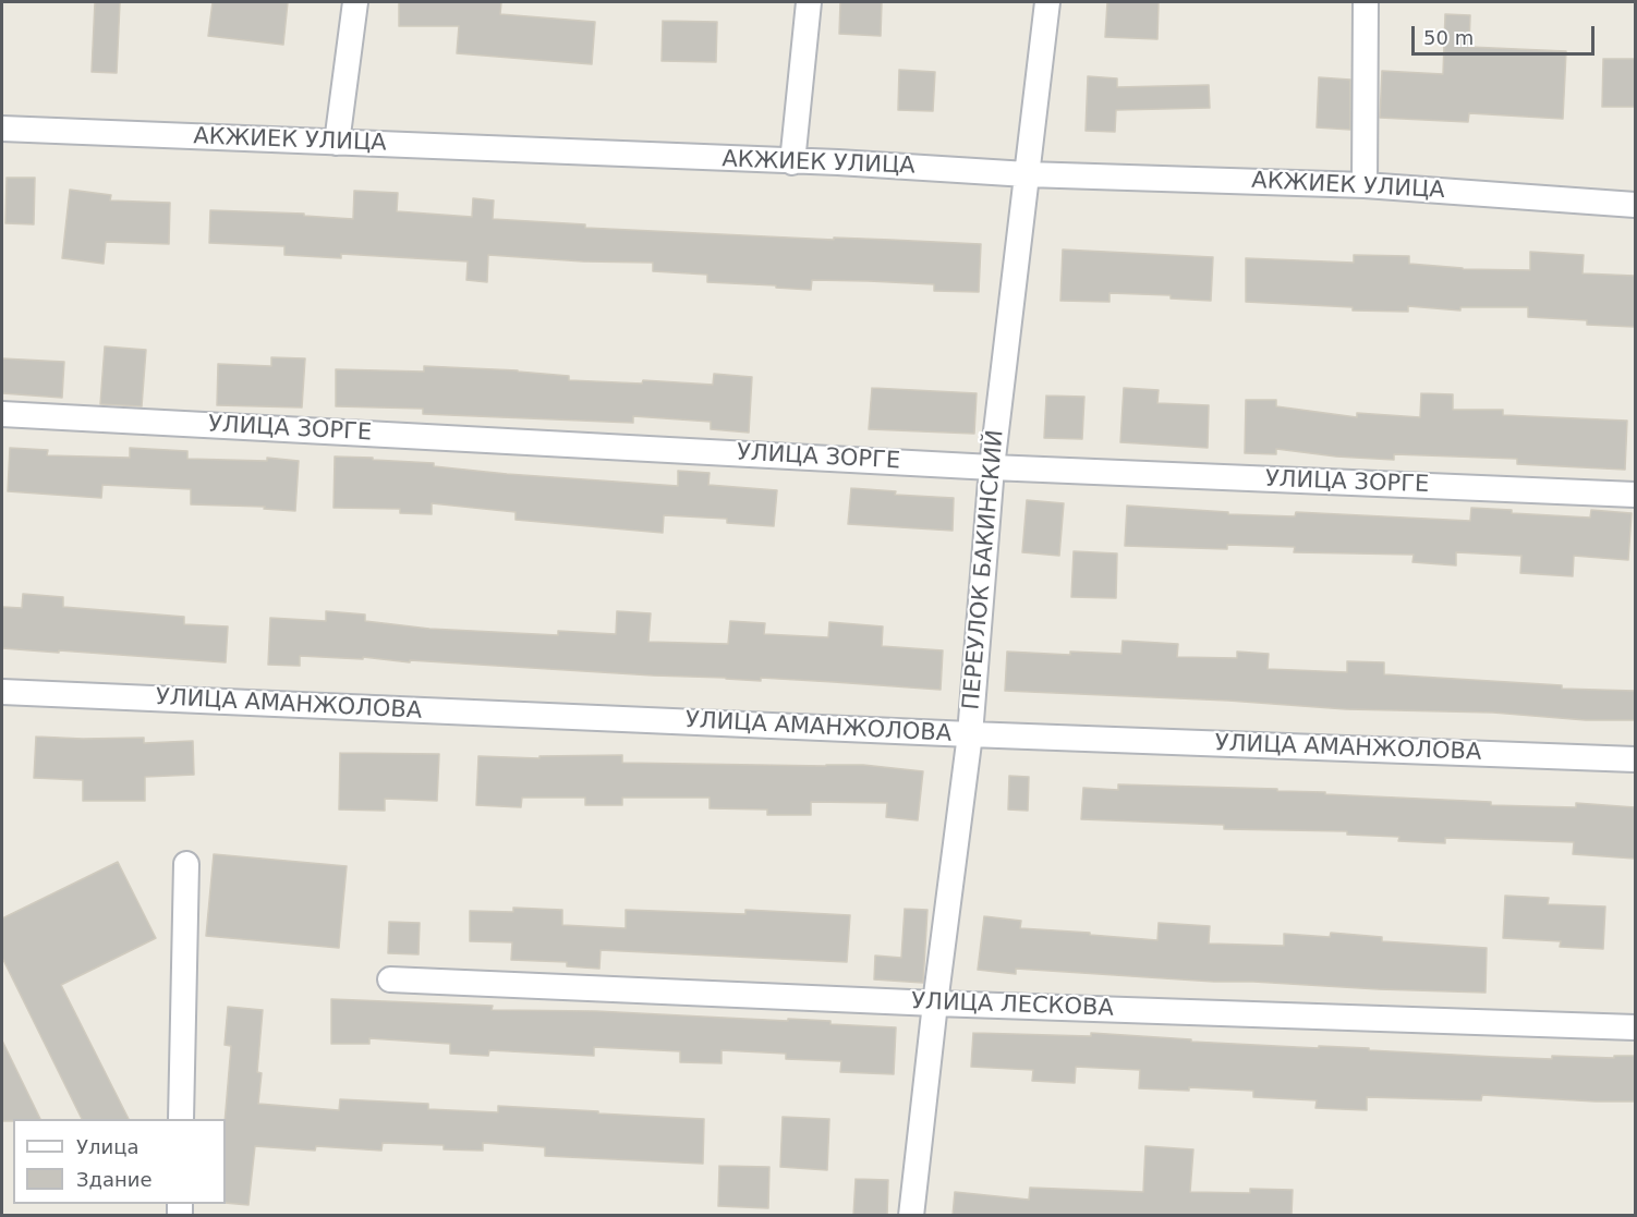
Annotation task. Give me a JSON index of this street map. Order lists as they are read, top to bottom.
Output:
{
  "streets": {
    "street": [
      "АКЖИЕК УЛИЦА",
      "УЛИЦА ЗОРГЕ",
      "ПЕРЕУЛОК БАКИНСКИЙ",
      "УЛИЦА АМАНЖОЛОВА",
      "УЛИЦА ЛЕСКОВА"
    ]
  },
  "crossings": [
    ["АКЖИЕК УЛИЦА", "ПЕРЕУЛОК БАКИНСКИЙ"],
    ["УЛИЦА ЗОРГЕ", "ПЕРЕУЛОК БАКИНСКИЙ"],
    ["ПЕРЕУЛОК БАКИНСКИЙ", "УЛИЦА АМАНЖОЛОВА"],
    ["ПЕРЕУЛОК БАКИНСКИЙ", "УЛИЦА ЛЕСКОВА"]
  ],
  "legend": ["Улица", "Здание"],
  "scale_bar": "50 m"
}
